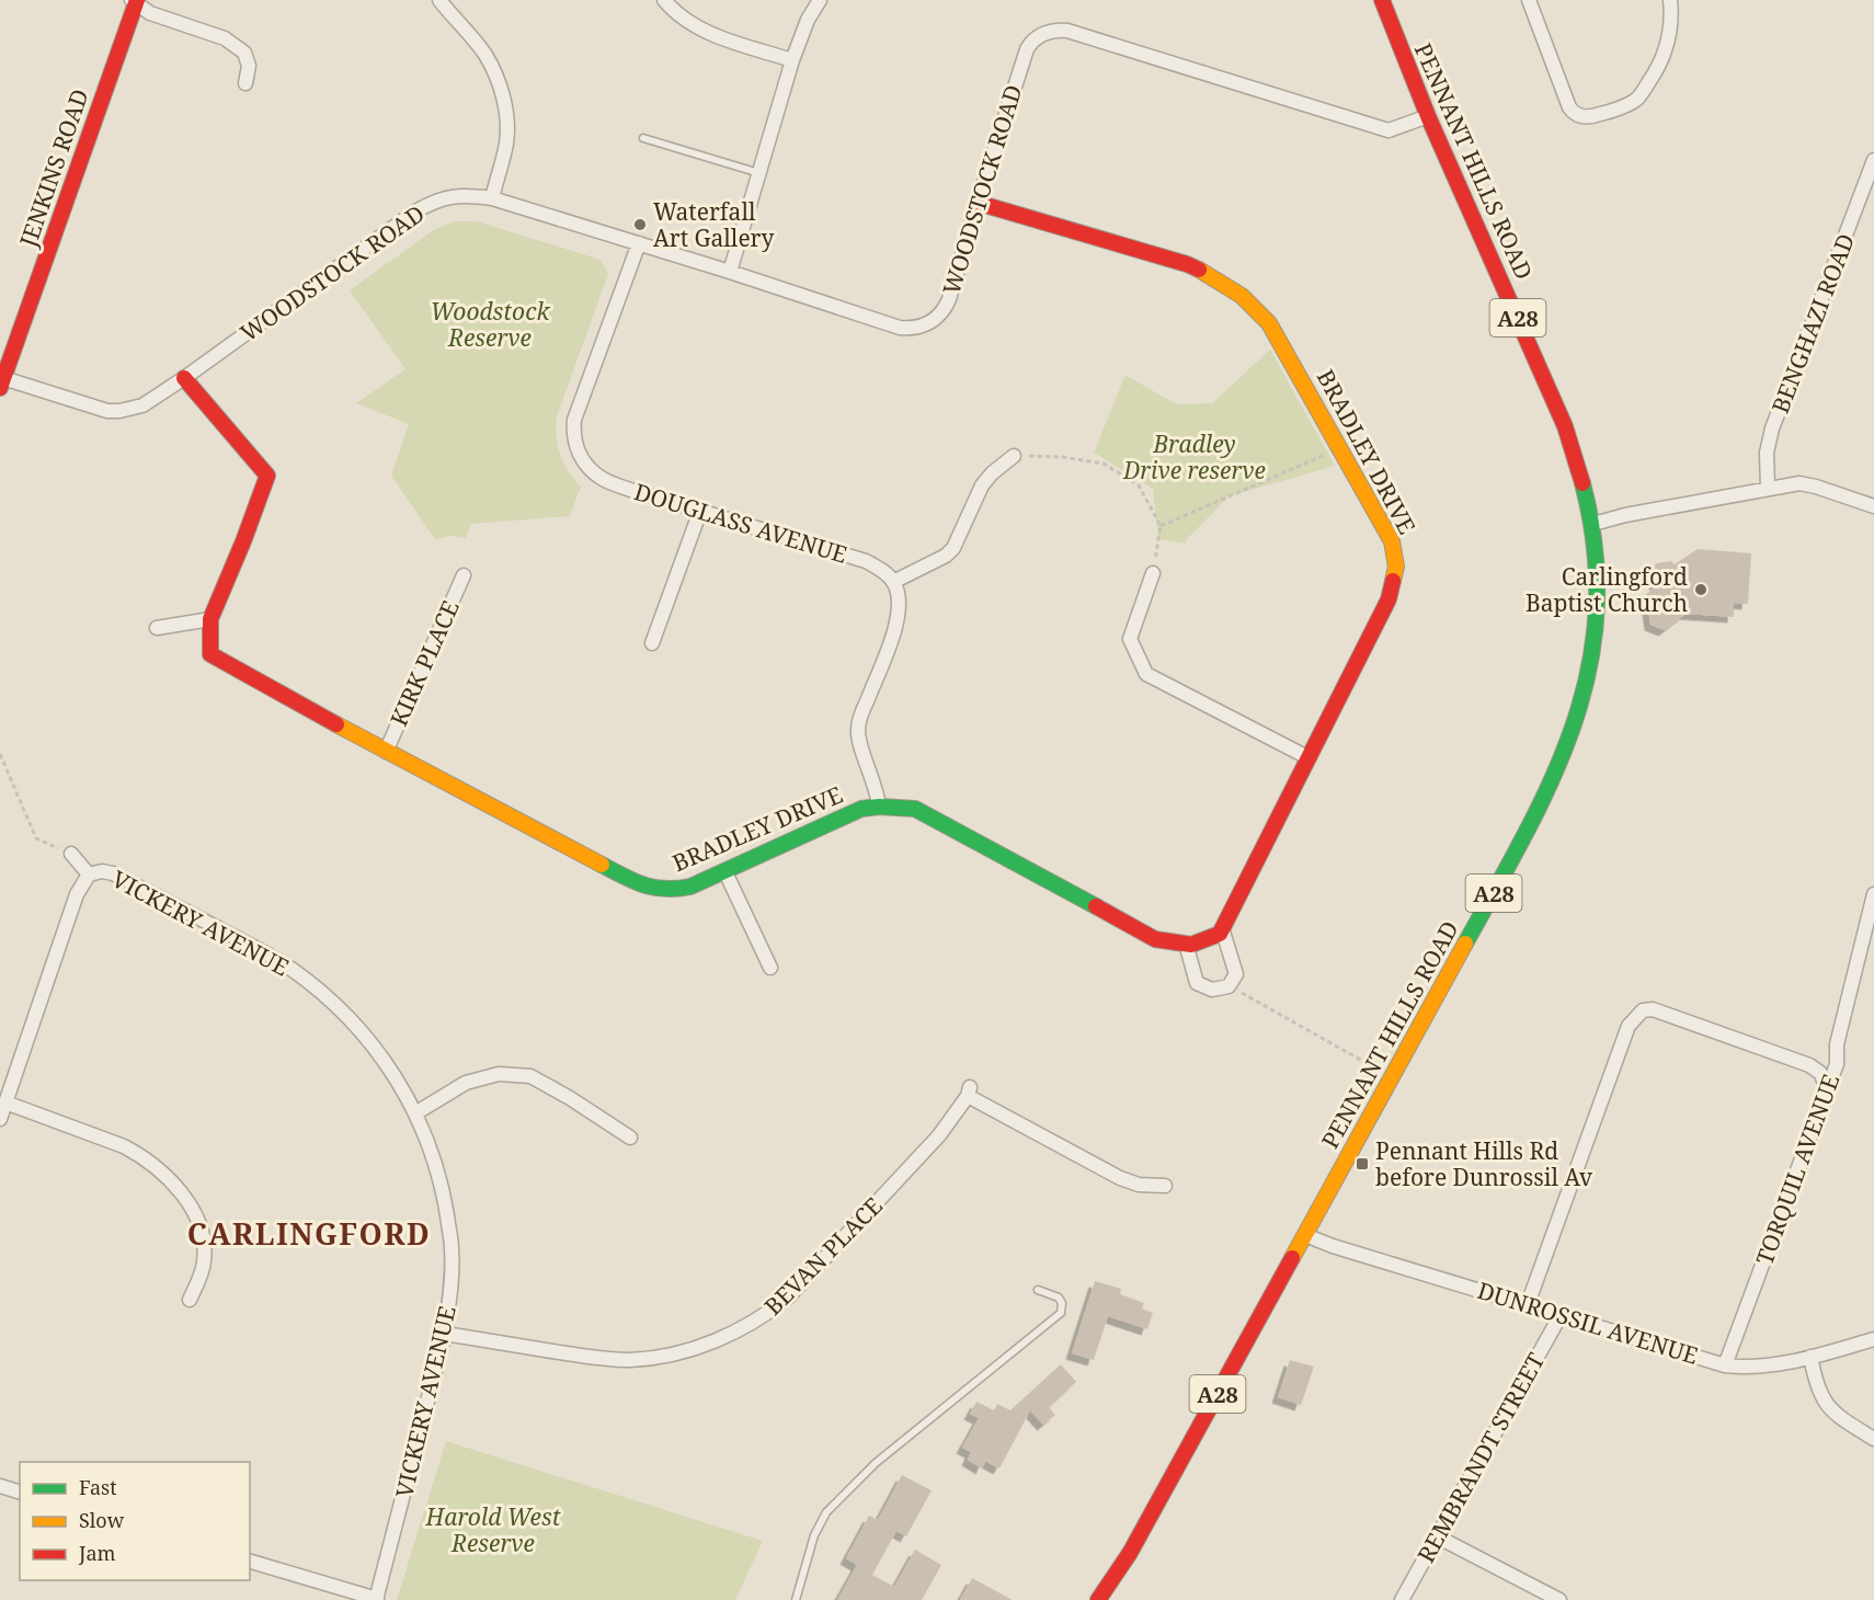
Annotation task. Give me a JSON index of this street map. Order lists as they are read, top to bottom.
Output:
{
  "streets": {
    "main road": [
      "PENNANT HILLS ROAD",
      "JENKINS ROAD",
      "A28",
      "BRADLEY DRIVE"
    ],
    "street": [
      "WOODSTOCK ROAD",
      "BENGHAZI ROAD",
      "DOUGLASS AVENUE",
      "KIRK PLACE",
      "VICKERY AVENUE",
      "TORQUIL AVENUE",
      "BEVAN PLACE",
      "DUNROSSIL AVENUE",
      "REMBRANDT STREET"
    ]
  },
  "crossings": [
    ["PENNANT HILLS ROAD", "WOODSTOCK ROAD"],
    ["PENNANT HILLS ROAD", "DUNROSSIL AVENUE"],
    ["JENKINS ROAD", "WOODSTOCK ROAD"],
    ["WOODSTOCK ROAD", "BRADLEY DRIVE"],
    ["WOODSTOCK ROAD", "DOUGLASS AVENUE"],
    ["BRADLEY DRIVE", "KIRK PLACE"],
    ["VICKERY AVENUE", "BEVAN PLACE"],
    ["TORQUIL AVENUE", "DUNROSSIL AVENUE"],
    ["DUNROSSIL AVENUE", "REMBRANDT STREET"]
  ],
  "districts": ["CARLINGFORD"],
  "parks": ["Woodstock Reserve", "Bradley Drive reserve", "Harold West Reserve"],
  "places": {
    "other": ["Waterfall Art Gallery", "Carlingford Baptist Church"],
    "transit": ["Pennant Hills Rd before Dunrossil Av"]
  },
  "legend": ["Fast", "Slow", "Jam"]
}
